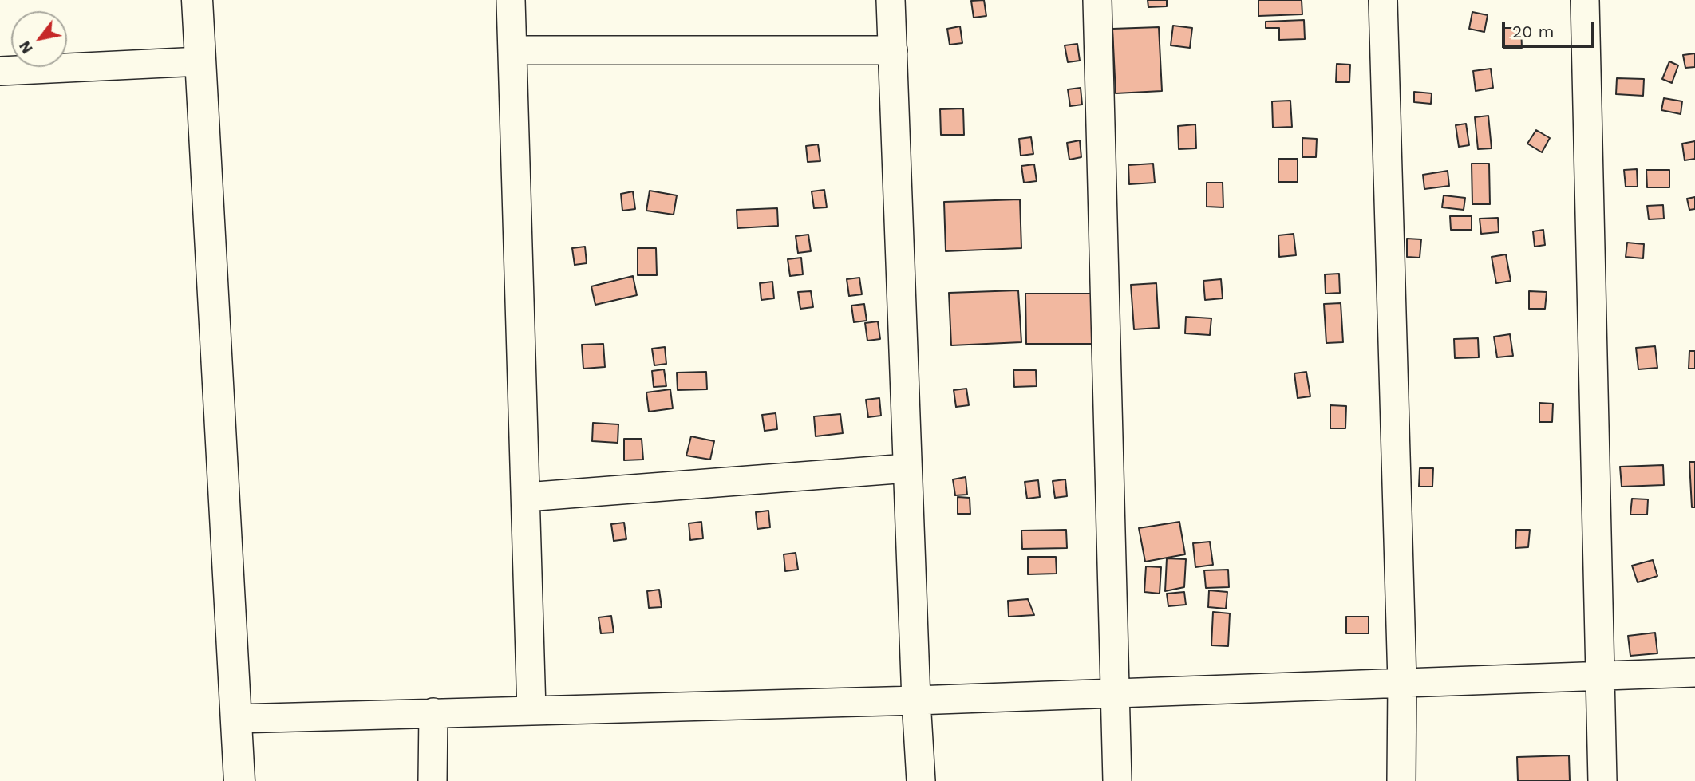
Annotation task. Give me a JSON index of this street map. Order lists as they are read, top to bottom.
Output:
{
  "scale_bar": "20 m",
  "north": "bottom left"
}
